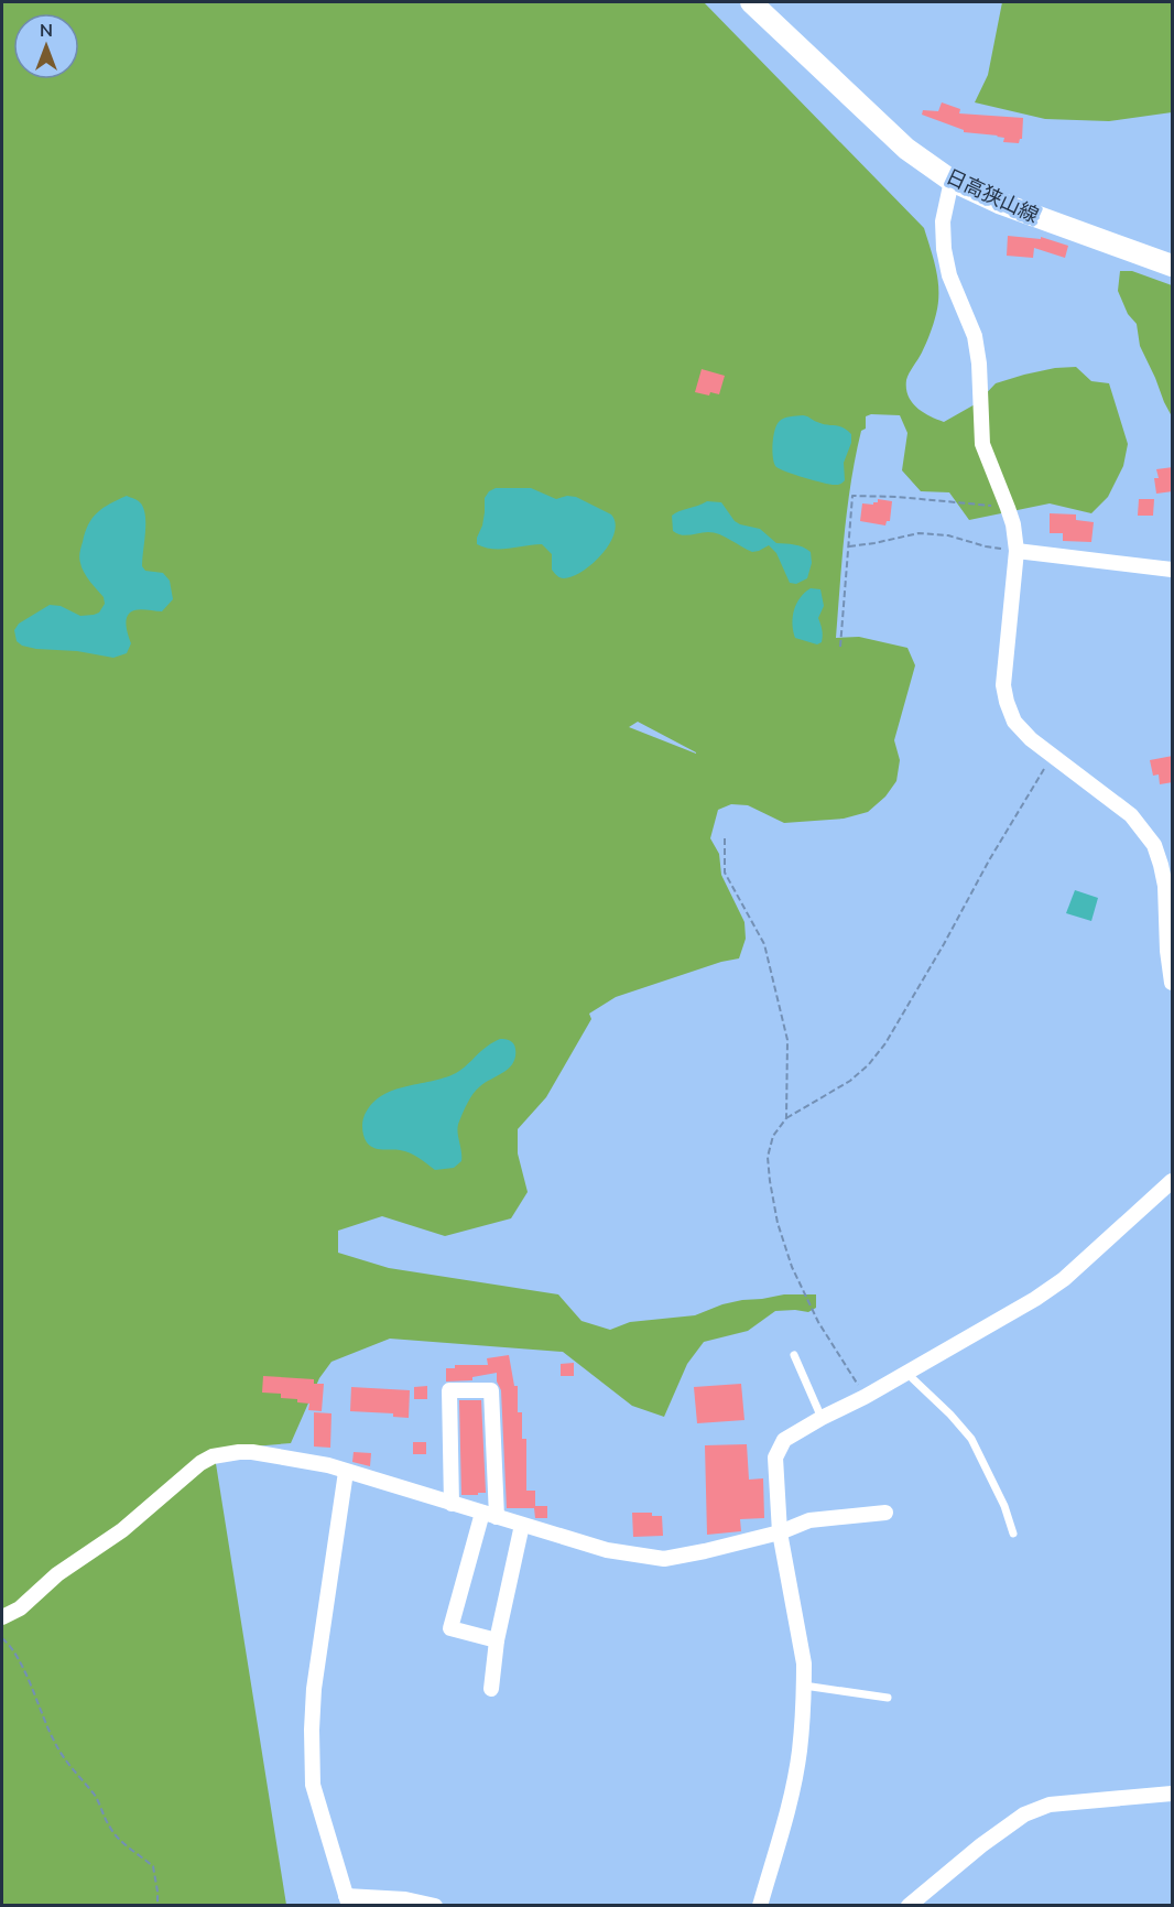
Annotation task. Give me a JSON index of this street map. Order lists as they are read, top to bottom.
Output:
{
  "streets": {
    "main road": ["日高狭山線"]
  },
  "north": "top"
}
